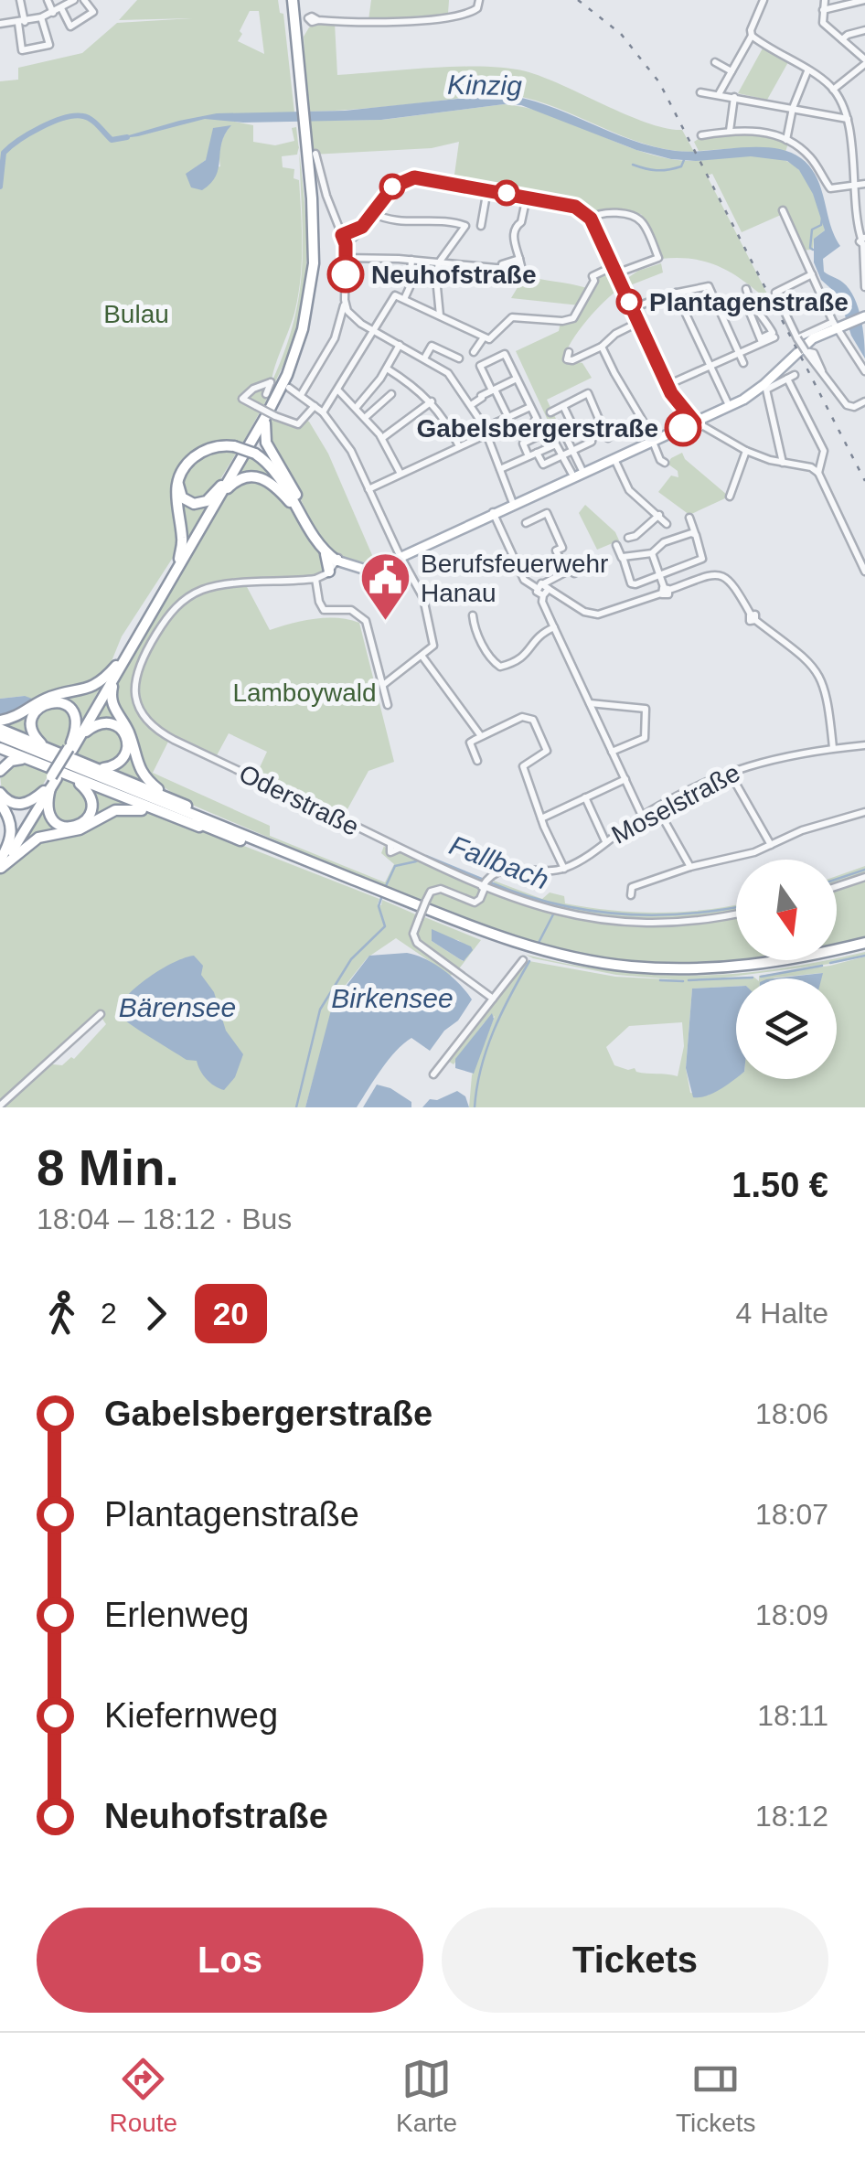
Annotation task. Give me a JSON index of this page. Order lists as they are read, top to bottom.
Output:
{
  "streets": {
    "street": ["Oderstraße", "Moselstraße"]
  },
  "water": [
    "Kinzig",
    "Fallbach",
    "Birkensee",
    "Bärensee"
  ],
  "parks": ["Bulau", "Lamboywald"],
  "places": {
    "other": ["Neuhofstraße", "Plantagenstraße", "Gabelsbergerstraße"],
    "public building": ["Berufsfeuerwehr Hanau"]
  },
  "lines": ["bus line 20"],
  "north": "bottom",
  "page": {
    "heading": ["8 Min.", "18:04 – 18:12 · Bus", "1.50 €"],
    "legs": ["2", "20", "4 Halte"],
    "list": [
      {
        "name": "Gabelsbergerstraße",
        "value": "18:06"
      },
      {
        "name": "Plantagenstraße",
        "value": "18:07"
      },
      {
        "name": "Erlenweg",
        "value": "18:09"
      },
      {
        "name": "Kiefernweg",
        "value": "18:11"
      },
      {
        "name": "Neuhofstraße",
        "value": "18:12"
      }
    ],
    "buttons": ["Los", "Tickets"],
    "tabs": ["Route", "Karte", "Tickets"]
  }
}
